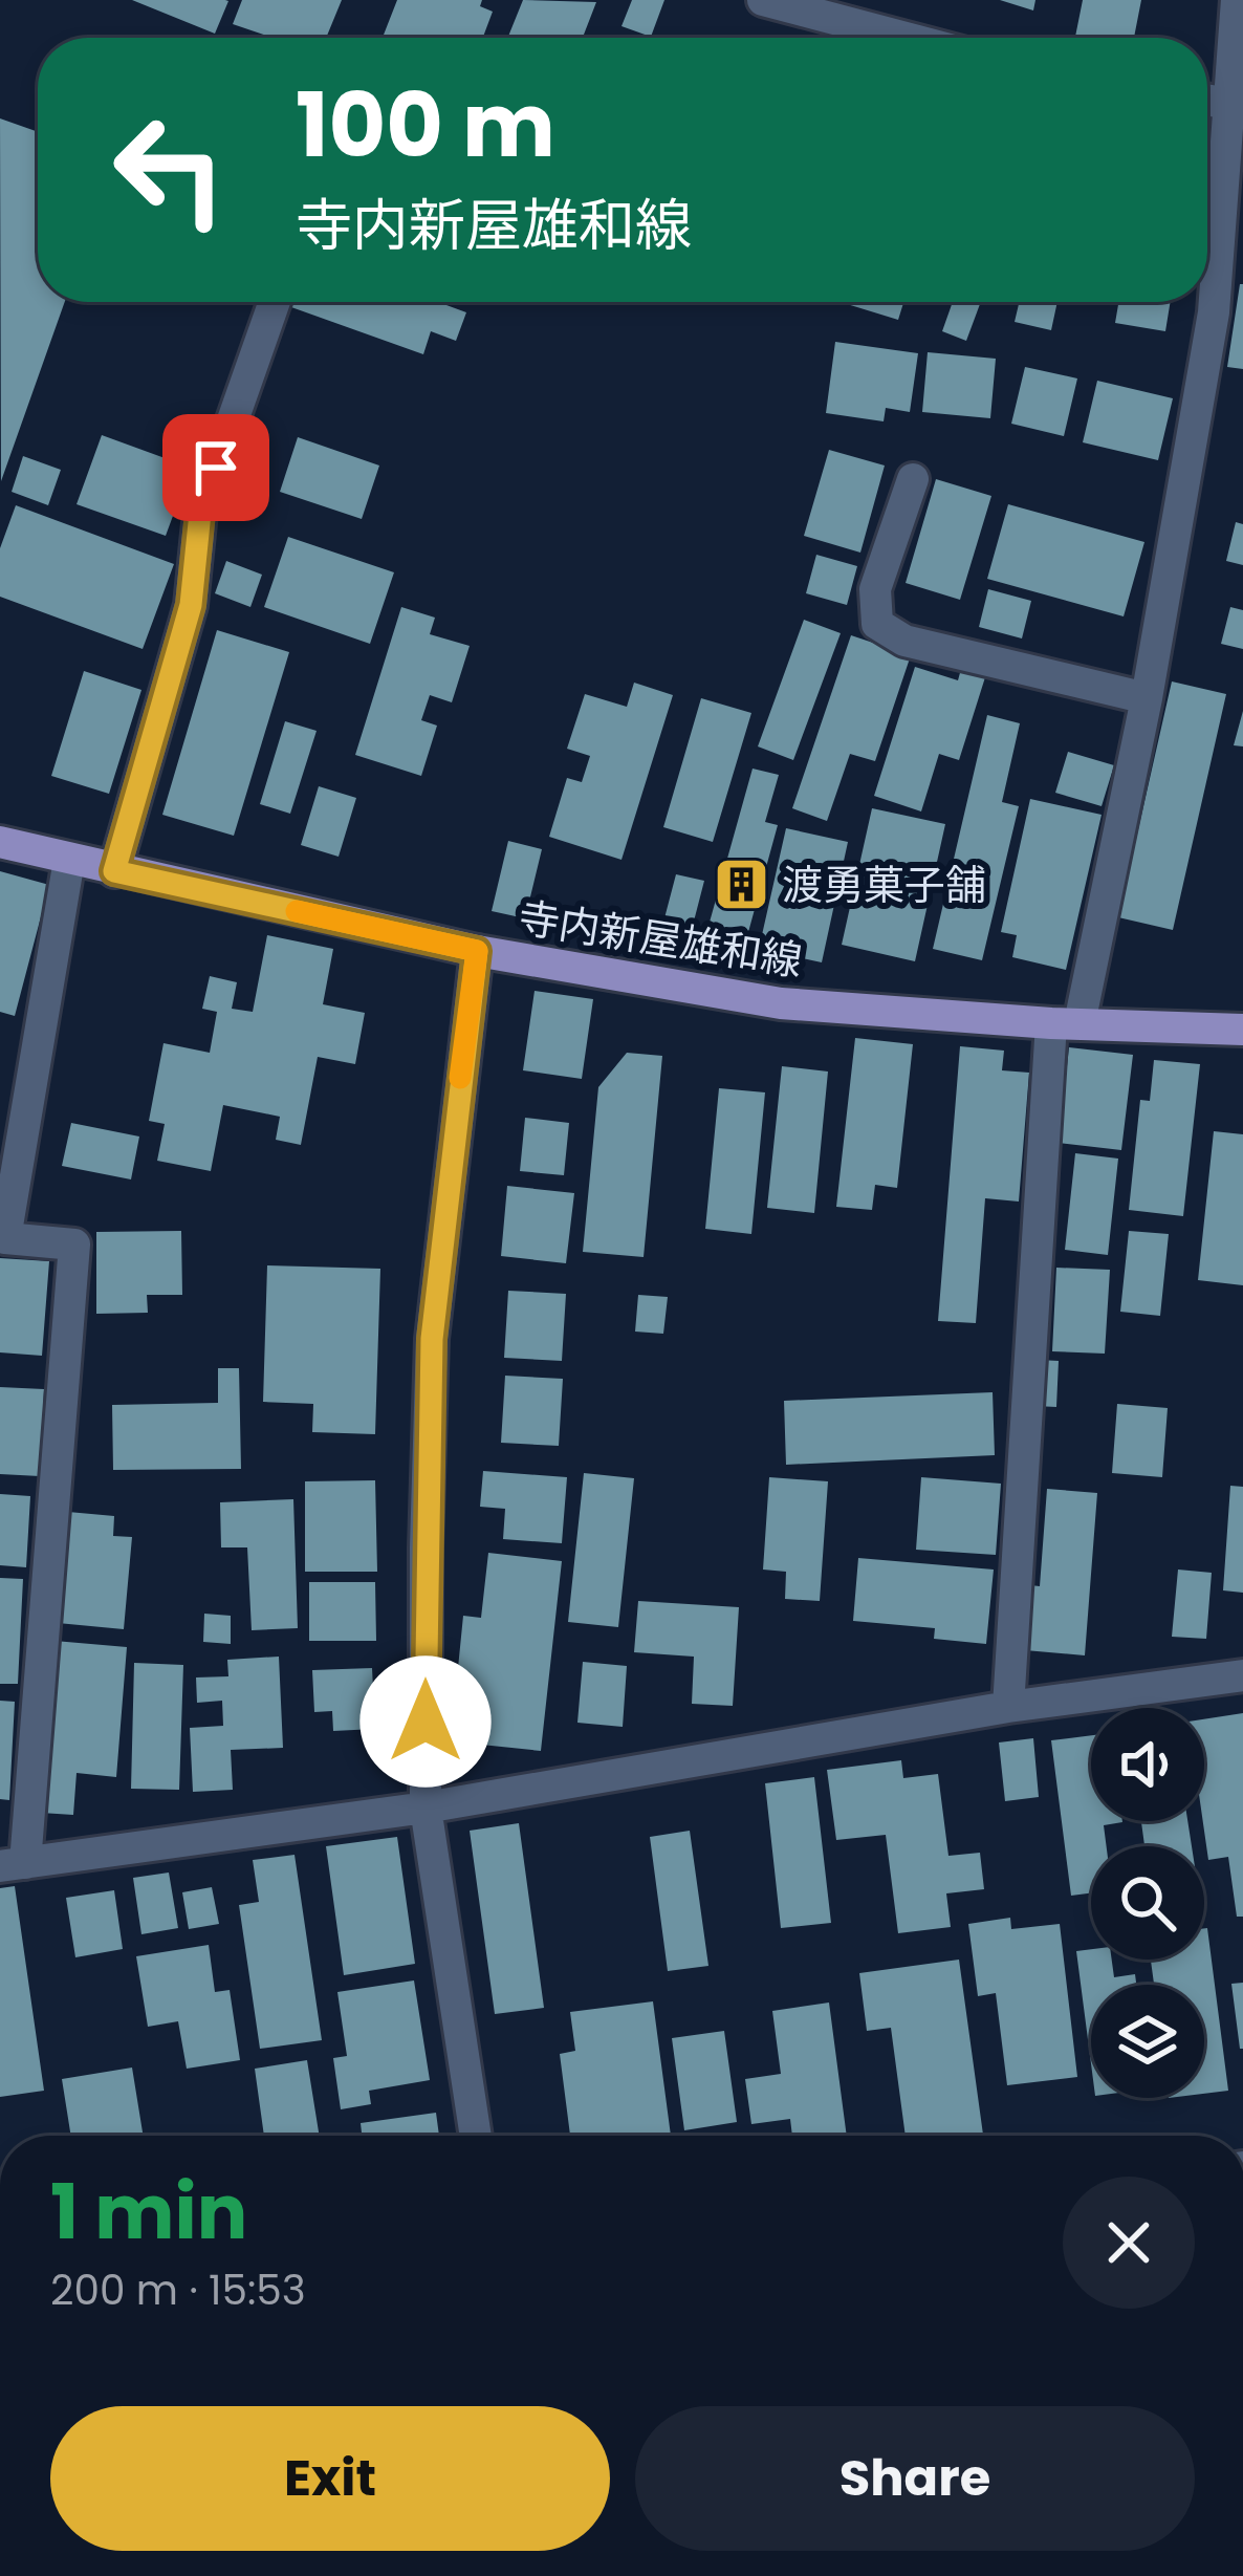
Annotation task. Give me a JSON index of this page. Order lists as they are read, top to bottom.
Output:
{
  "streets": {
    "main road": ["寺内新屋雄和線"]
  },
  "places": {
    "building": ["渡勇菓子舗"]
  },
  "page": {
    "turn": ["100 m", "寺内新屋雄和線"],
    "heading": ["1 min", "200 m · 15:53"],
    "buttons": ["Exit", "Share"]
  }
}
